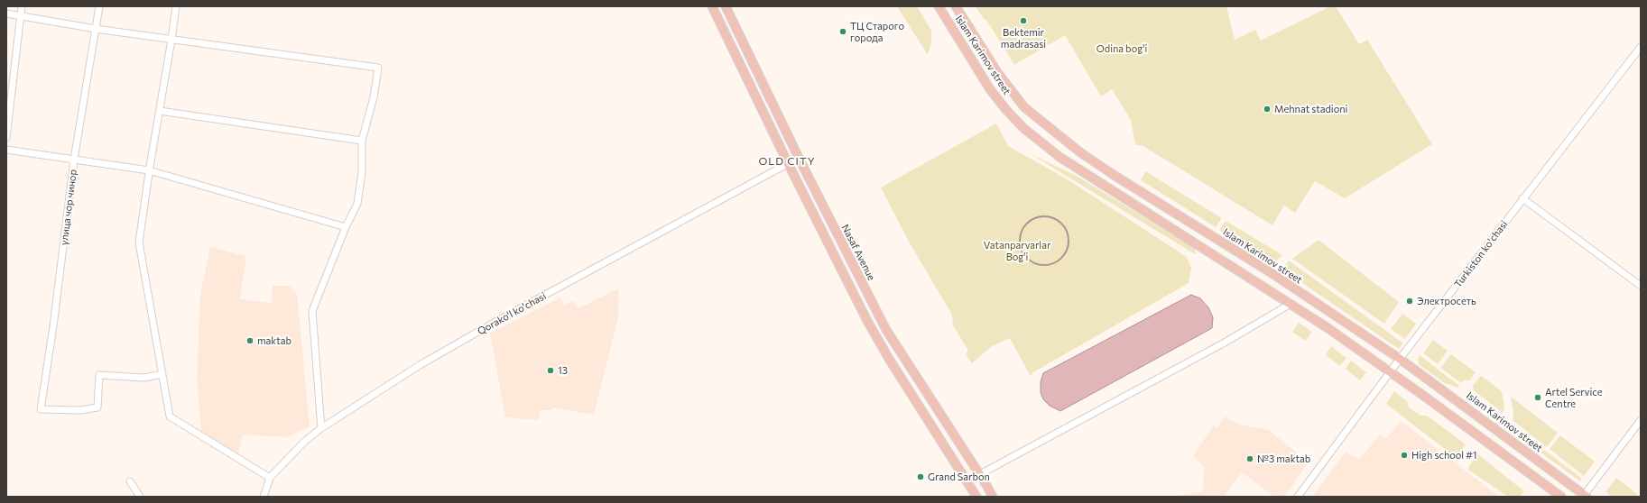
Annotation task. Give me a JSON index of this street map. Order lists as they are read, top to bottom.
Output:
{
  "streets": {
    "main road": ["Islam Karimov street", "Nasaf Avenue"],
    "street": ["улица чор чинор", "Turkiston ko'chasi", "Qorako'l ko'chasi"]
  },
  "crossings": [
    ["Islam Karimov street", "Turkiston ko'chasi"],
    ["Nasaf Avenue", "Qorako'l ko'chasi"]
  ],
  "districts": ["OLD CITY"],
  "parks": ["Odina bog'i", "Vatanparvarlar Bog'i"],
  "places": [
    "Bektemir madrasasi",
    "ТЦ Старого города",
    "Mehnat stadioni",
    "Электросеть",
    "maktab",
    "13",
    "Artel Service Centre",
    "High school #1",
    "№3 maktab",
    "Grand Sarbon"
  ]
}
